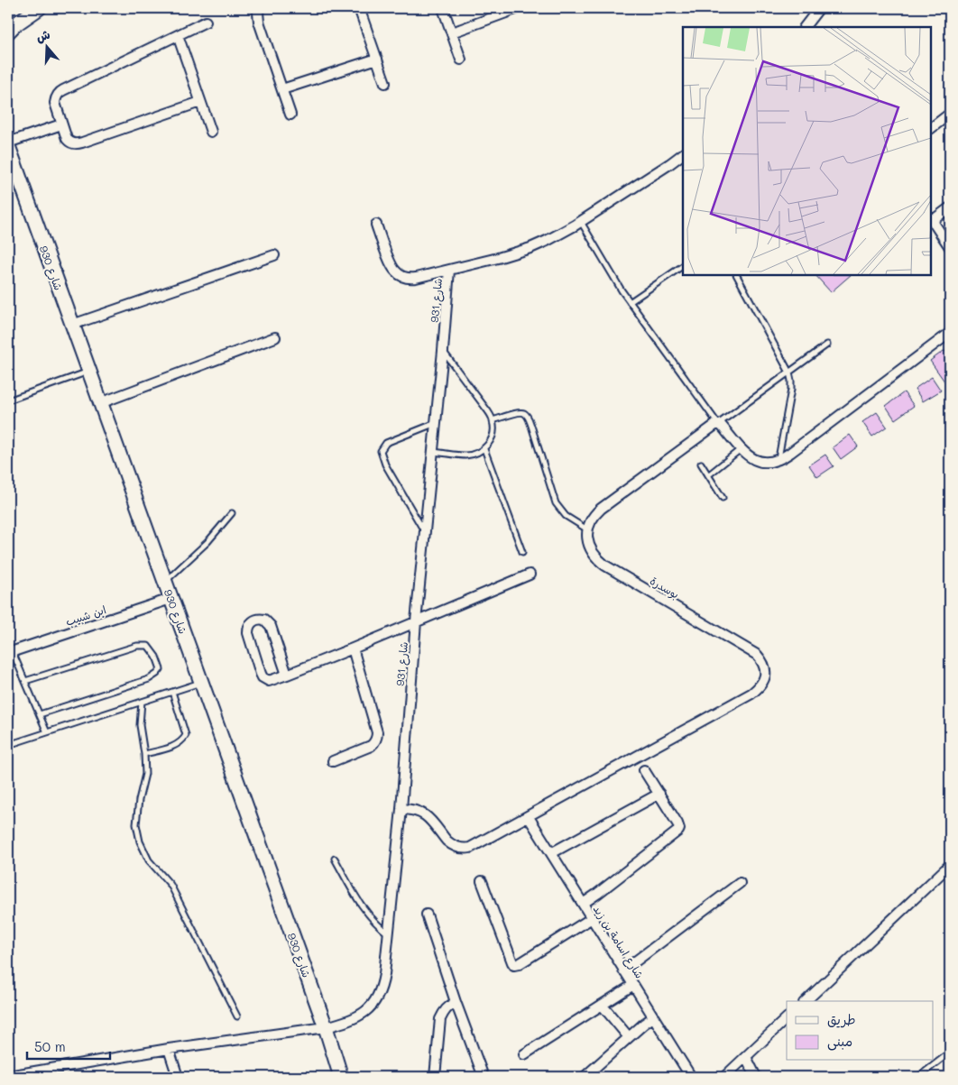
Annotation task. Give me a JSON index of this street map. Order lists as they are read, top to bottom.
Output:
{
  "streets": {
    "street": [
      "شارع 930",
      "شارع 931",
      "بوسدرة",
      "ابن شبيب",
      "شارع اسامة بن زيد"
    ]
  },
  "crossings": [
    ["شارع 930", "شارع 931"],
    ["شارع 930", "ابن شبيب"],
    ["شارع 931", "بوسدرة"],
    ["بوسدرة", "شارع اسامة بن زيد"]
  ],
  "legend": ["طريق", "مبنى"],
  "scale_bar": "50 m",
  "north": "top"
}
